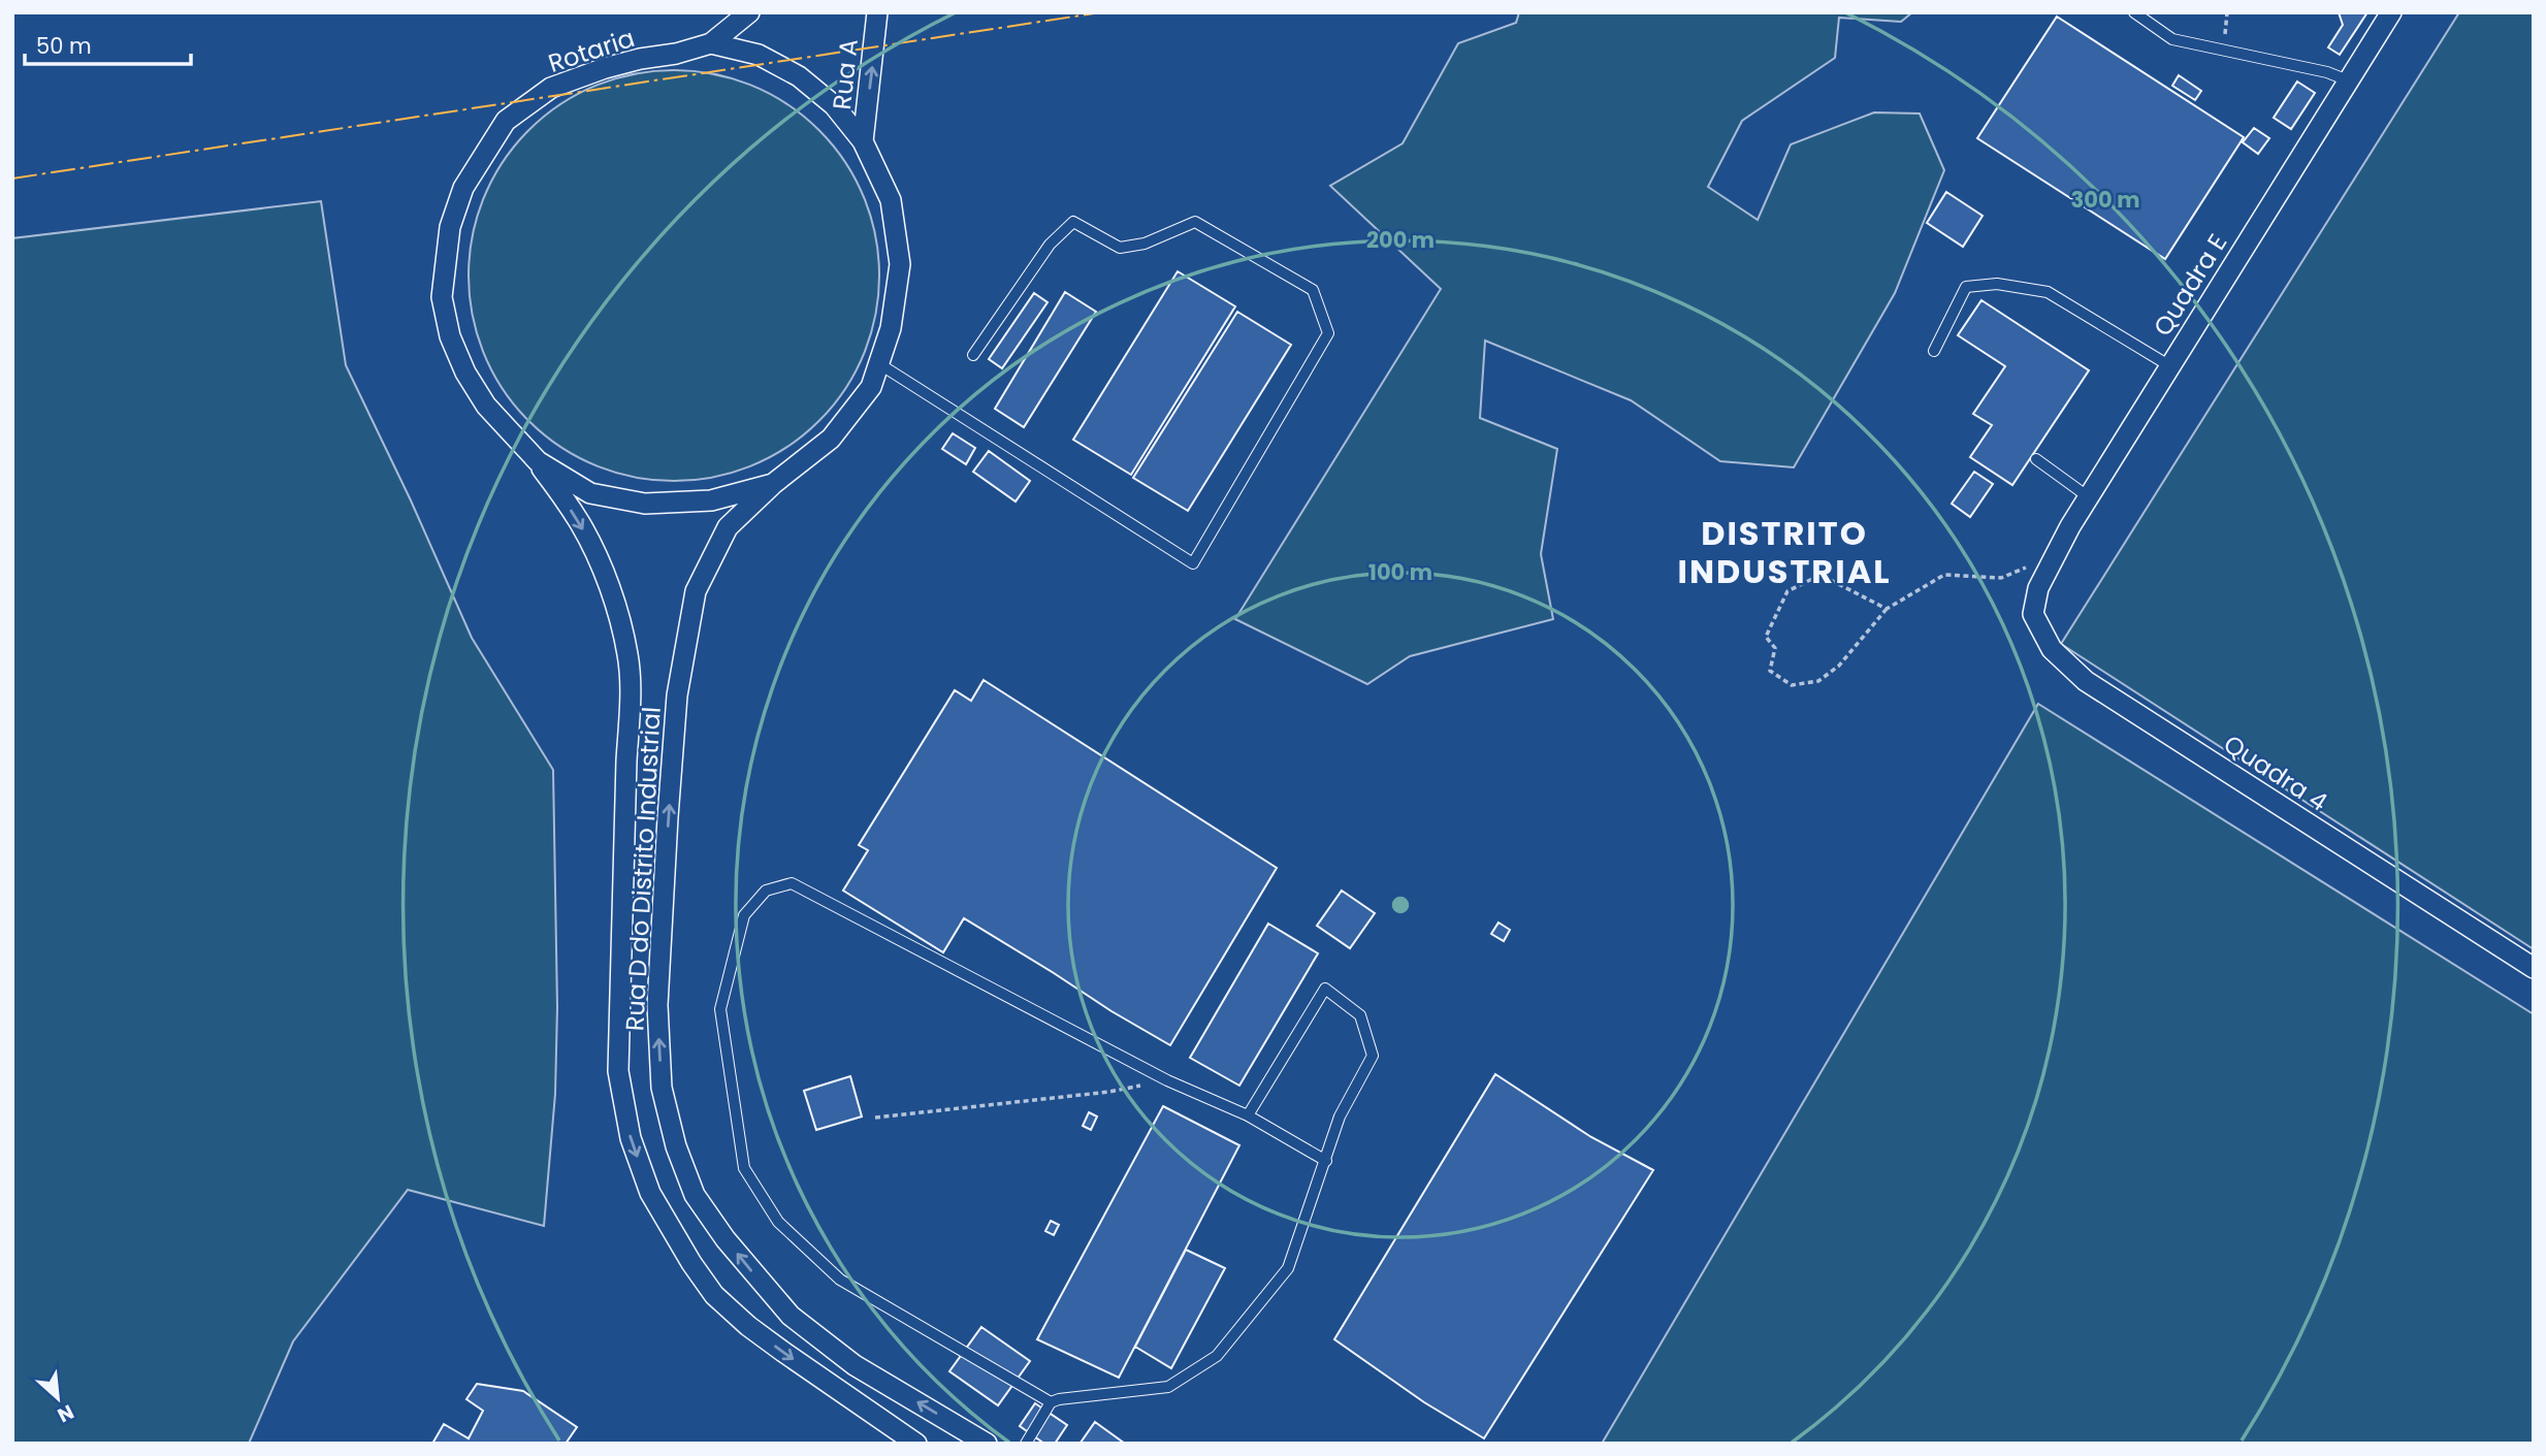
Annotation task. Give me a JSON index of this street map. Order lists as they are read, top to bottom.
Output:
{
  "streets": {
    "street": [
      "Rotaria",
      "Rua A",
      "Quadra E",
      "Quadra 4",
      "Rua D do Distrito Industrial"
    ]
  },
  "crossings": [
    ["Rotaria", "Rua A"],
    ["Rotaria", "Rua D do Distrito Industrial"],
    ["Quadra E", "Quadra 4"]
  ],
  "one_way": ["Rua A"],
  "districts": ["DISTRITO INDUSTRIAL"],
  "scale_bar": "50 m",
  "north": "bottom right",
  "rings": ["300 m", "200 m", "100 m"]
}
